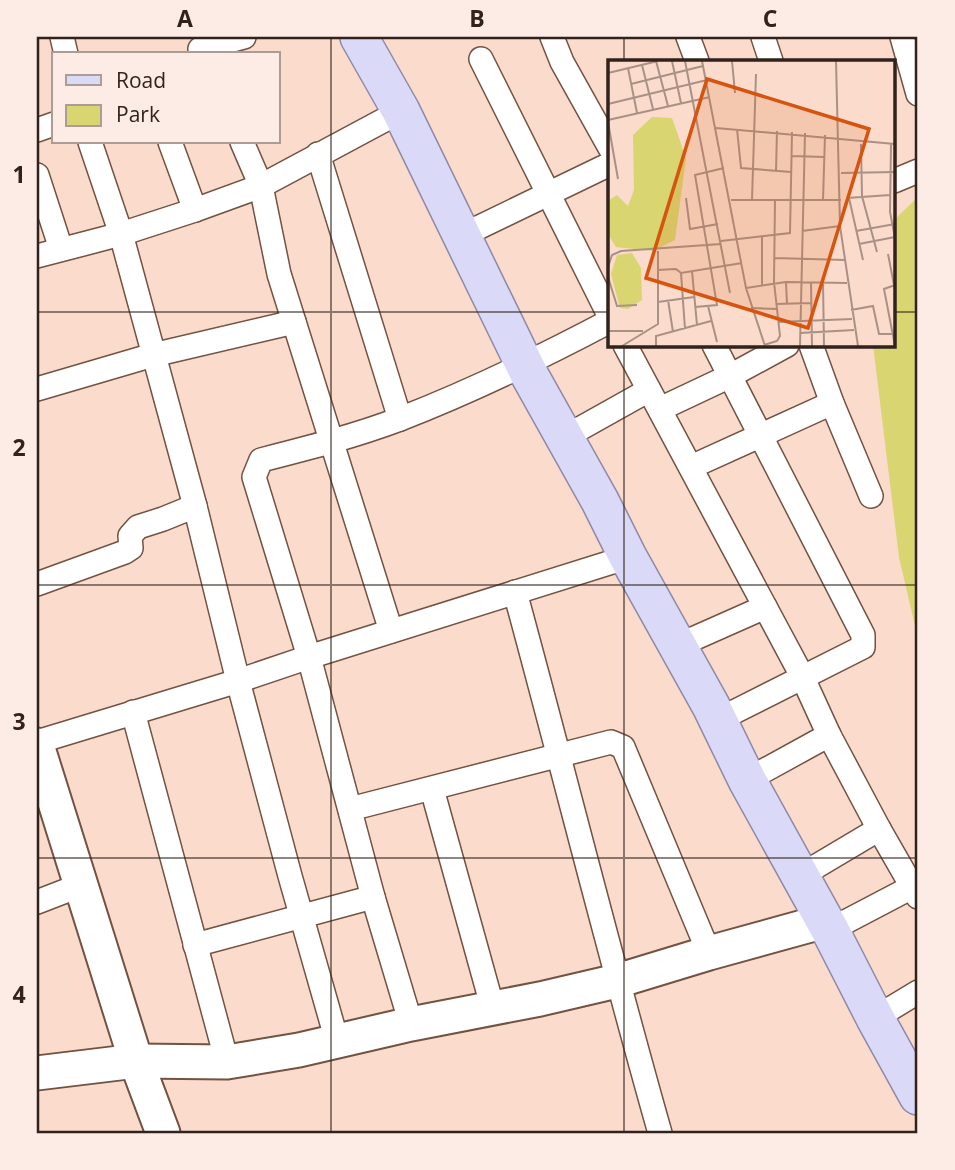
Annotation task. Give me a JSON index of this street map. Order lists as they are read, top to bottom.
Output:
{
  "legend": ["Road", "Park"],
  "grid": {
    "columns": ["A", "B", "C"],
    "rows": [
      "1",
      "2",
      "3",
      "4"
    ]
  }
}
